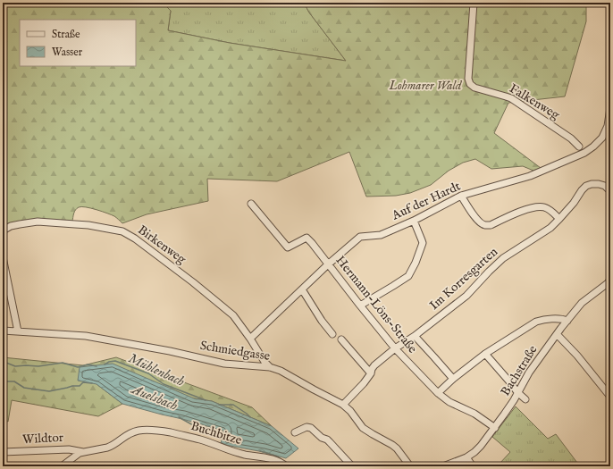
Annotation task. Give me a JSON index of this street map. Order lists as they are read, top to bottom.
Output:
{
  "streets": {
    "street": [
      "Falkenweg",
      "Auf der Hardt",
      "Birkenweg",
      "Im Korresgarten",
      "Hermann-Löns-Straße",
      "Schmiedgasse",
      "Bachstraße",
      "Buchbitze",
      "Wildtor"
    ]
  },
  "crossings": [
    ["Auf der Hardt", "Birkenweg"],
    ["Auf der Hardt", "Hermann-Löns-Straße"],
    ["Birkenweg", "Schmiedgasse"],
    ["Im Korresgarten", "Hermann-Löns-Straße"],
    ["Im Korresgarten", "Schmiedgasse"],
    ["Hermann-Löns-Straße", "Bachstraße"],
    ["Buchbitze", "Wildtor"]
  ],
  "water": ["Mühlenbach", "Auelsbach"],
  "parks": ["Lohmarer Wald"],
  "legend": ["Straße", "Wasser"]
}
